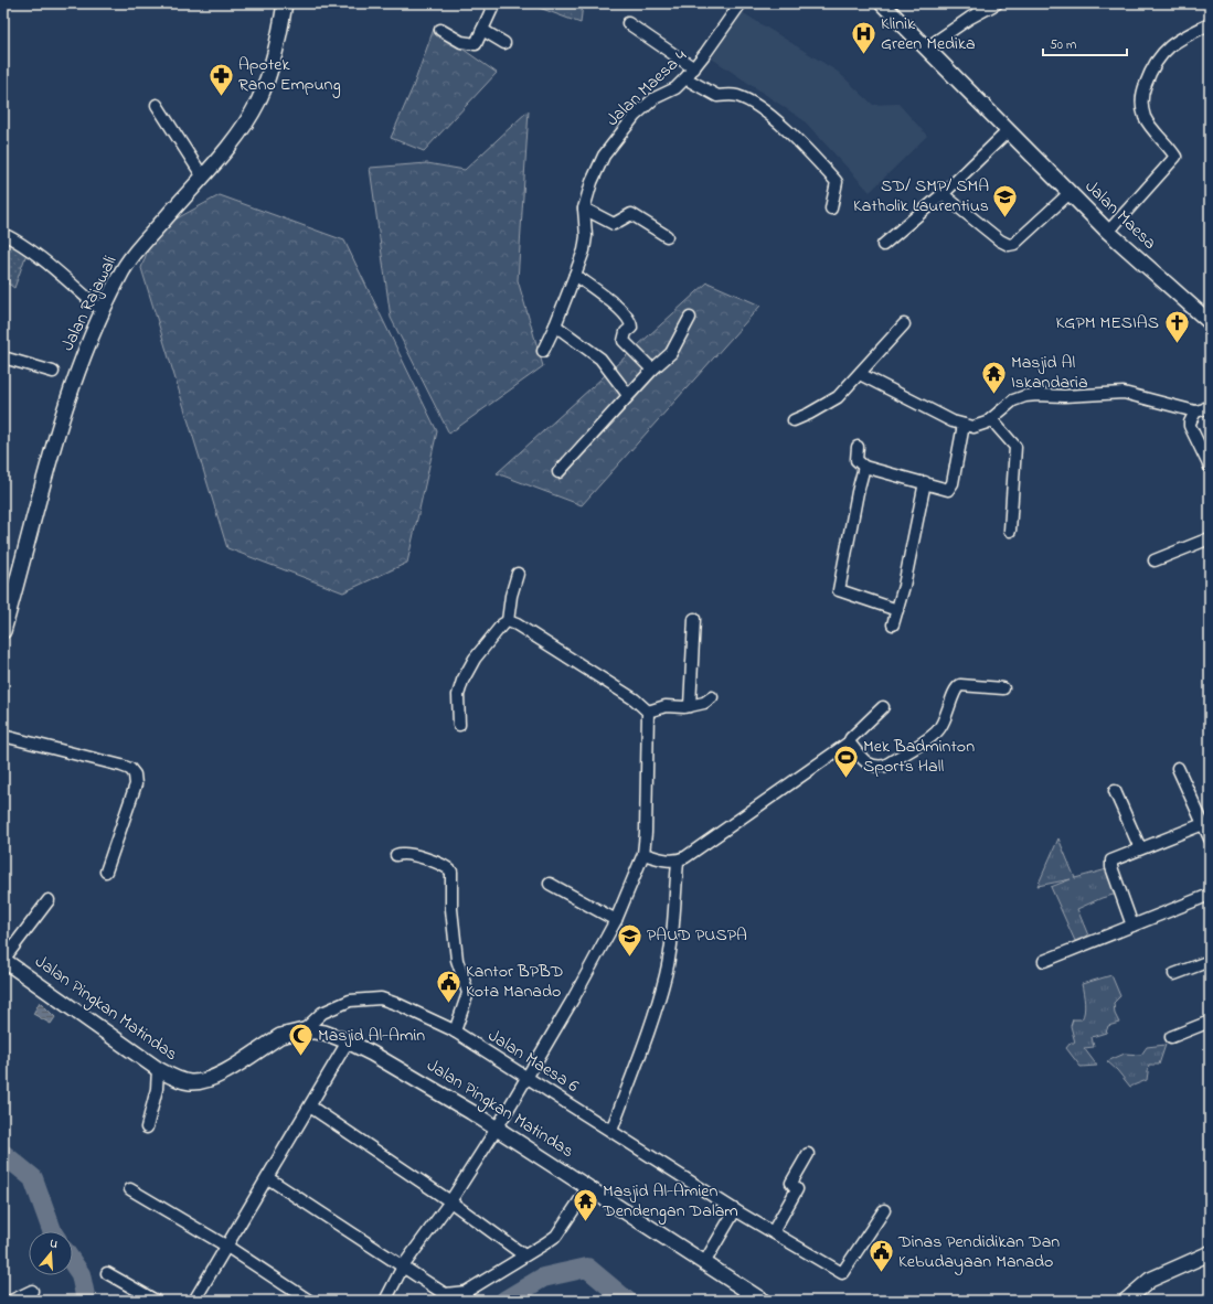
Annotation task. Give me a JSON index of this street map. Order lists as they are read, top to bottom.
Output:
{
  "streets": {
    "street": [
      "Jalan Maesa 4",
      "Jalan Maesa",
      "Jalan Rajawali",
      "Jalan Pingkan Matindas",
      "Jalan Maesa 6"
    ]
  },
  "crossings": [
    ["Jalan Pingkan Matindas", "Jalan Maesa 6"]
  ],
  "places": {
    "hospital": ["Klinik Green Medika"],
    "pharmacy": ["Apotek Rano Empung"],
    "school or university": ["SD/ SMP/ SMA Katholik Laurentius", "PAUD PUSPA"],
    "church": ["KGPM MESIAS"],
    "temple": ["Masjid Al Iskandaria", "Masjid Al-Amien Dendengan Dalam"],
    "sports": ["Mek Badminton Sports Hall"],
    "public building": ["Kantor BPBD Kota Manado", "Dinas Pendidikan Dan Kebudayaan Manado"],
    "mosque": ["Masjid Al-Amin"]
  },
  "scale_bar": "50 m",
  "north": "top"
}
